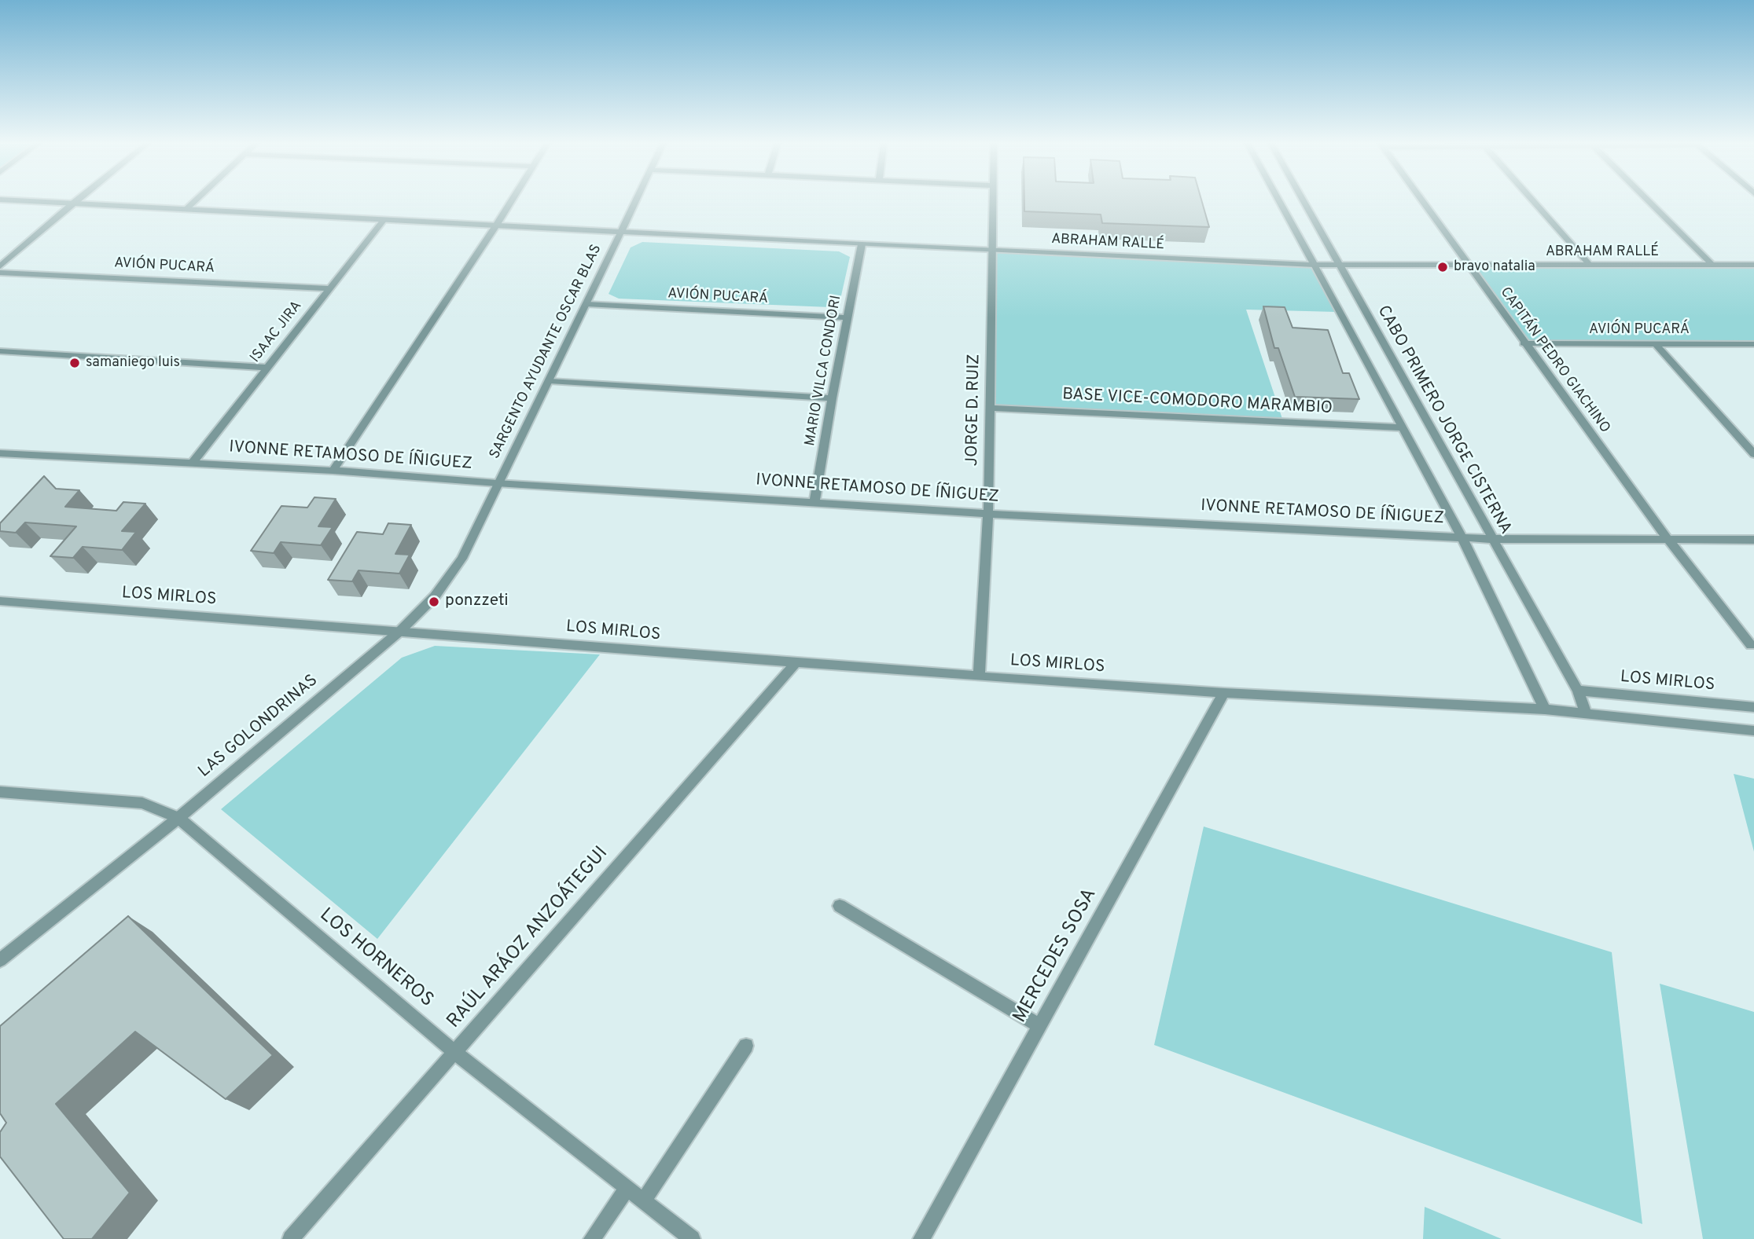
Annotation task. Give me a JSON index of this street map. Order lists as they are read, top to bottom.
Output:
{
  "streets": {
    "street": [
      "ABRAHAM RALLÉ",
      "AVIÓN PUCARÁ",
      "ISAAC JIRA",
      "SARGENTO AYUDANTE OSCAR BLAS",
      "CAPITÁN PEDRO GIACHINO",
      "MARIO VILCA CONDORI",
      "BASE VICE-COMODORO MARAMBIO",
      "JORGE D. RUIZ",
      "CABO PRIMERO JORGE CISTERNA",
      "IVONNE RETAMOSO DE ÍÑIGUEZ",
      "LOS MIRLOS",
      "LAS GOLONDRINAS",
      "RAÚL ARÁOZ ANZOÁTEGUI",
      "MERCEDES SOSA",
      "LOS HORNEROS"
    ]
  },
  "crossings": [
    ["ABRAHAM RALLÉ", "ISAAC JIRA"],
    ["ABRAHAM RALLÉ", "SARGENTO AYUDANTE OSCAR BLAS"],
    ["ABRAHAM RALLÉ", "CAPITÁN PEDRO GIACHINO"],
    ["ABRAHAM RALLÉ", "MARIO VILCA CONDORI"],
    ["ABRAHAM RALLÉ", "JORGE D. RUIZ"],
    ["ABRAHAM RALLÉ", "CABO PRIMERO JORGE CISTERNA"],
    ["AVIÓN PUCARÁ", "ISAAC JIRA"],
    ["AVIÓN PUCARÁ", "SARGENTO AYUDANTE OSCAR BLAS"],
    ["AVIÓN PUCARÁ", "CAPITÁN PEDRO GIACHINO"],
    ["AVIÓN PUCARÁ", "MARIO VILCA CONDORI"],
    ["ISAAC JIRA", "IVONNE RETAMOSO DE ÍÑIGUEZ"],
    ["SARGENTO AYUDANTE OSCAR BLAS", "IVONNE RETAMOSO DE ÍÑIGUEZ"],
    ["SARGENTO AYUDANTE OSCAR BLAS", "LAS GOLONDRINAS"],
    ["CAPITÁN PEDRO GIACHINO", "IVONNE RETAMOSO DE ÍÑIGUEZ"],
    ["MARIO VILCA CONDORI", "IVONNE RETAMOSO DE ÍÑIGUEZ"],
    ["BASE VICE-COMODORO MARAMBIO", "JORGE D. RUIZ"],
    ["JORGE D. RUIZ", "IVONNE RETAMOSO DE ÍÑIGUEZ"],
    ["JORGE D. RUIZ", "LOS MIRLOS"],
    ["CABO PRIMERO JORGE CISTERNA", "IVONNE RETAMOSO DE ÍÑIGUEZ"],
    ["CABO PRIMERO JORGE CISTERNA", "LOS MIRLOS"],
    ["IVONNE RETAMOSO DE ÍÑIGUEZ", "LAS GOLONDRINAS"],
    ["LOS MIRLOS", "LAS GOLONDRINAS"],
    ["LOS MIRLOS", "RAÚL ARÁOZ ANZOÁTEGUI"],
    ["LOS MIRLOS", "MERCEDES SOSA"],
    ["LAS GOLONDRINAS", "LOS HORNEROS"],
    ["RAÚL ARÁOZ ANZOÁTEGUI", "LOS HORNEROS"]
  ],
  "places": ["bravo natalia", "samaniego luis", "ponzzeti"]
}
